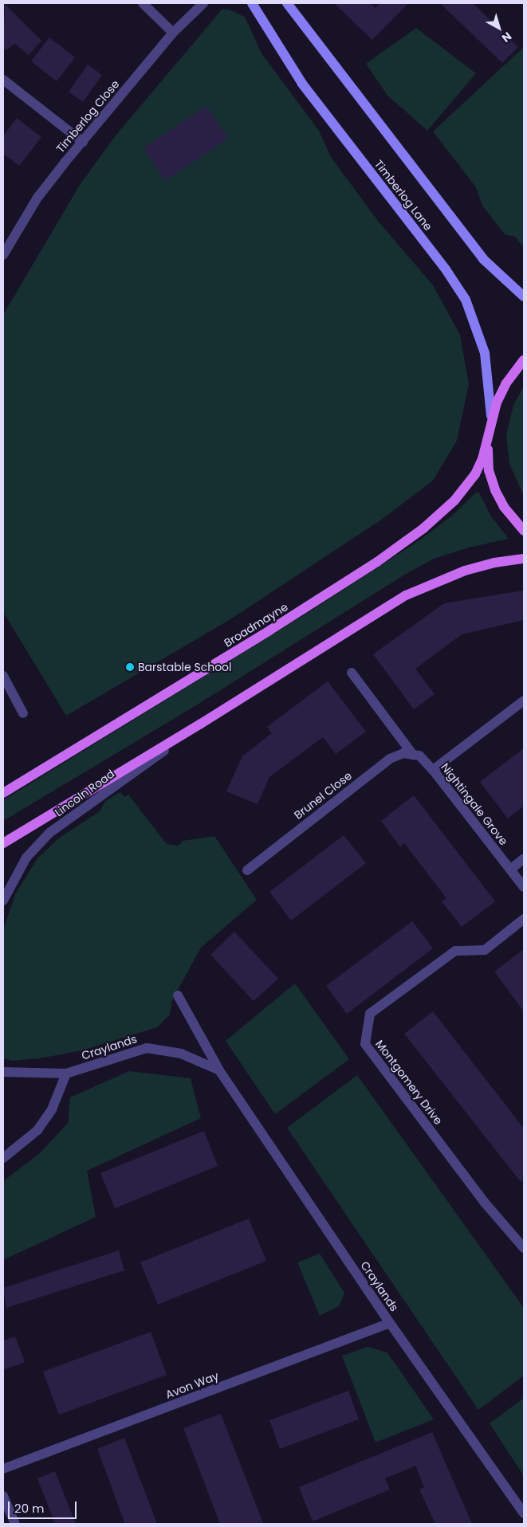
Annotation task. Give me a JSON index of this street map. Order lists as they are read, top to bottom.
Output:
{
  "streets": {
    "main road": ["Timberlog Lane", "Broadmayne"],
    "street": [
      "Timberlog Close",
      "Lincoln Road",
      "Brunel Close",
      "Nightingale Grove",
      "Craylands",
      "Montgomery Drive",
      "Avon Way"
    ]
  },
  "crossings": [
    ["Timberlog Lane", "Broadmayne"],
    ["Brunel Close", "Nightingale Grove"],
    ["Craylands", "Avon Way"]
  ],
  "places": ["Barstable School"],
  "scale_bar": "20 m",
  "north": "bottom right"
}
